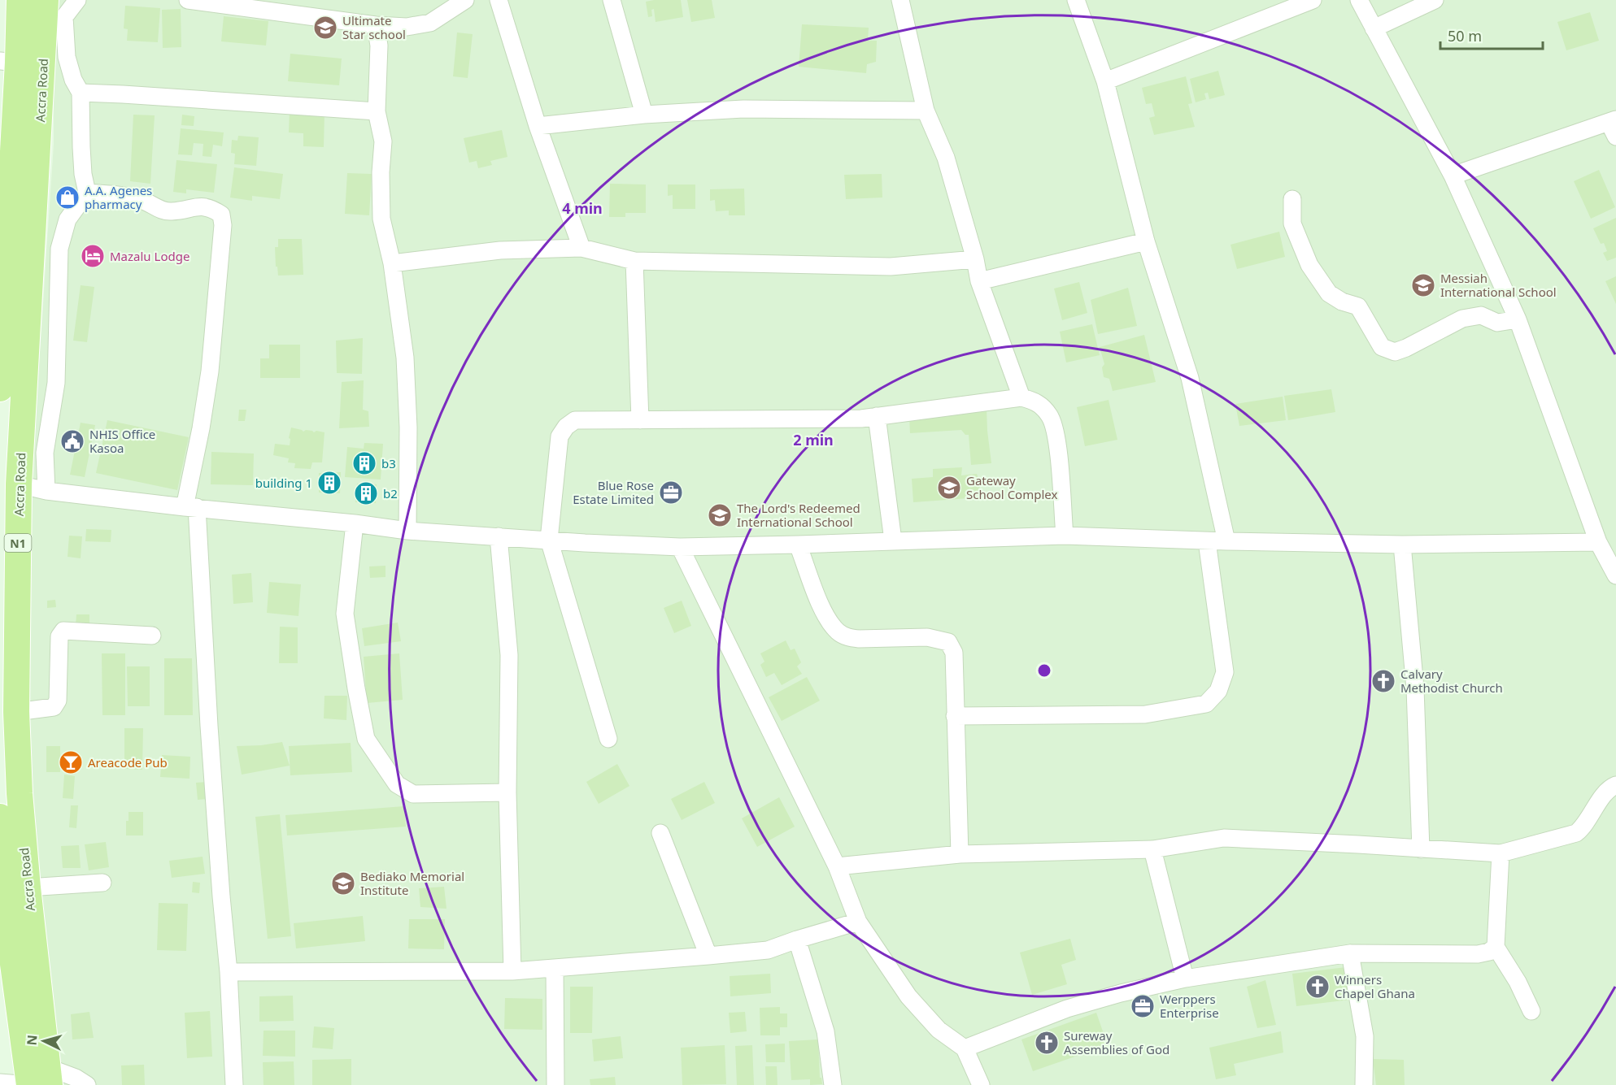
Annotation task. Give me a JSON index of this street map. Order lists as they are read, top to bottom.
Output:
{
  "streets": {
    "highway": ["Accra Road", "N1"]
  },
  "places": {
    "school or university": [
      "Ultimate Star school",
      "Messiah International School",
      "Gateway School Complex",
      "The Lord's Redeemed International School",
      "Bediako Memorial Institute"
    ],
    "shop": ["A.A. Agenes pharmacy"],
    "hotel": ["Mazalu Lodge"],
    "public building": ["NHIS Office Kasoa"],
    "building": ["b3", "building 1", "b2"],
    "office": ["Blue Rose Estate Limited", "Werppers Enterprise"],
    "church": ["Calvary Methodist Church", "Winners Chapel Ghana", "Sureway Assemblies of God"],
    "bar": ["Areacode Pub"]
  },
  "scale_bar": "50 m",
  "north": "left",
  "rings": ["4 min", "2 min"]
}
